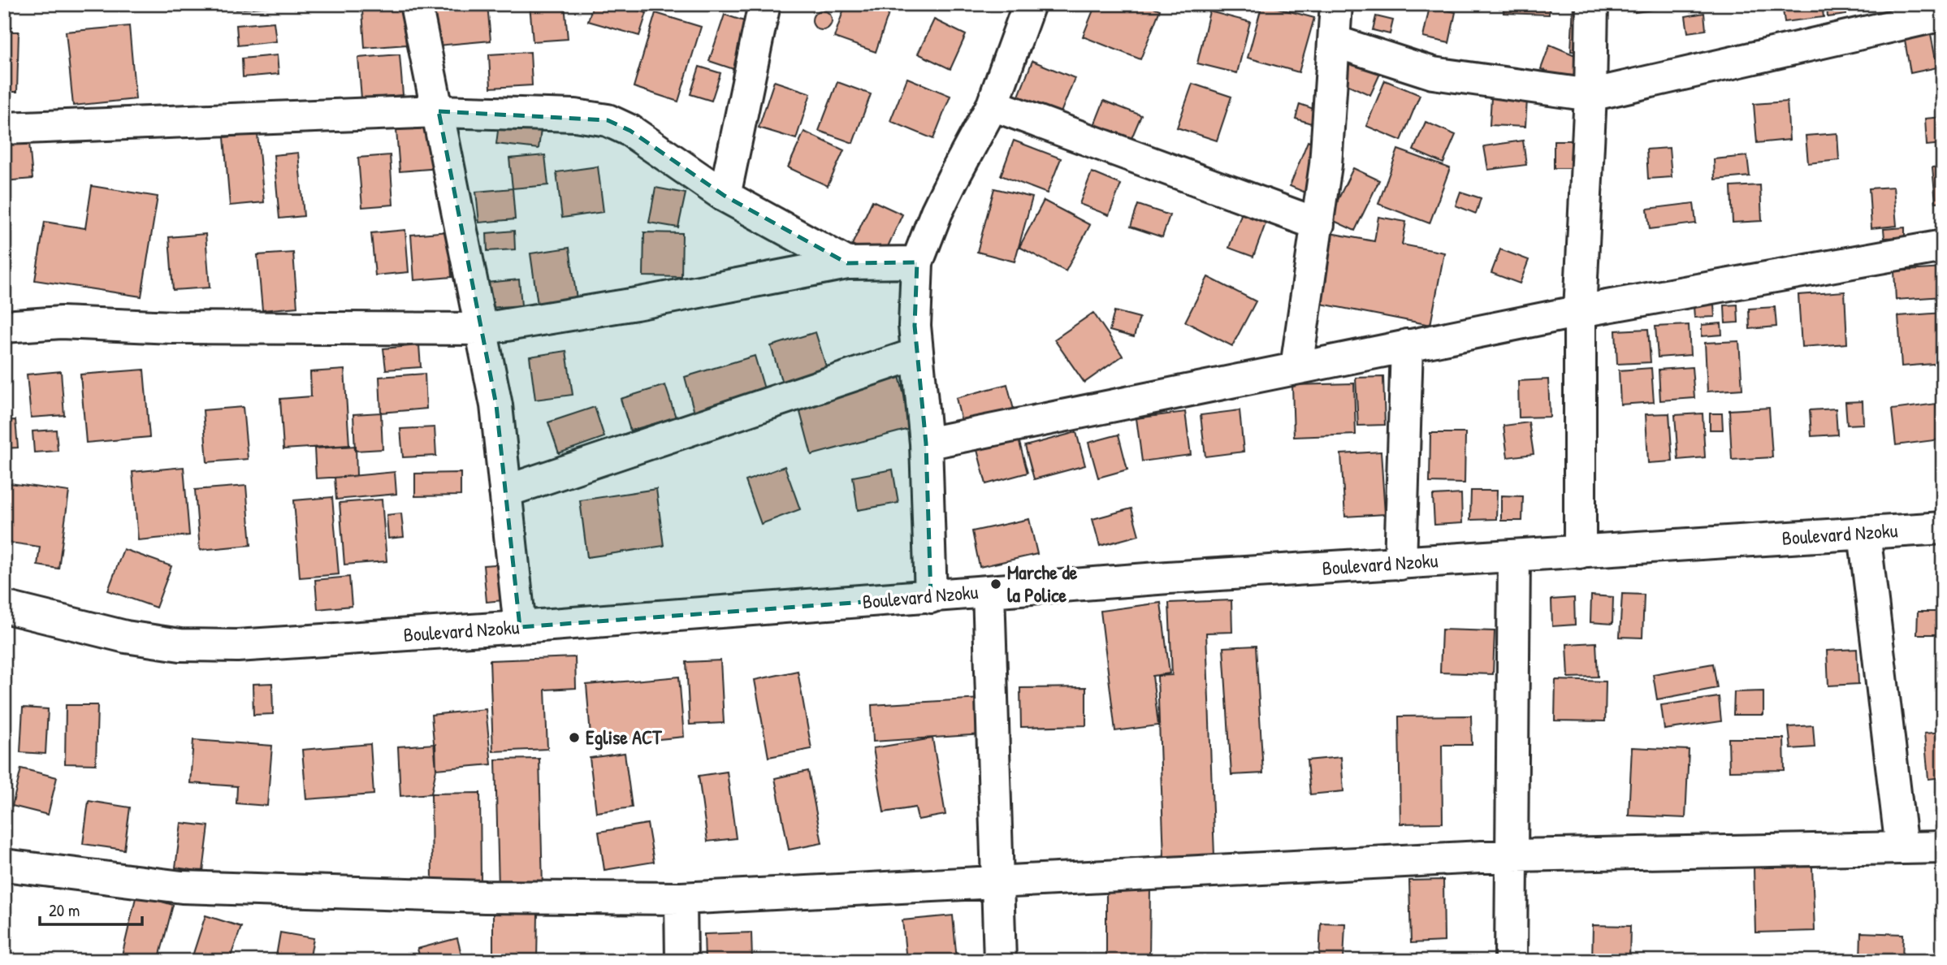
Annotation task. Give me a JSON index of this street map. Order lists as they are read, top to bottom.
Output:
{
  "streets": {
    "street": ["Boulevard Nzoku"]
  },
  "places": ["Marche de la Police", "Eglise ACT"],
  "scale_bar": "20 m"
}
